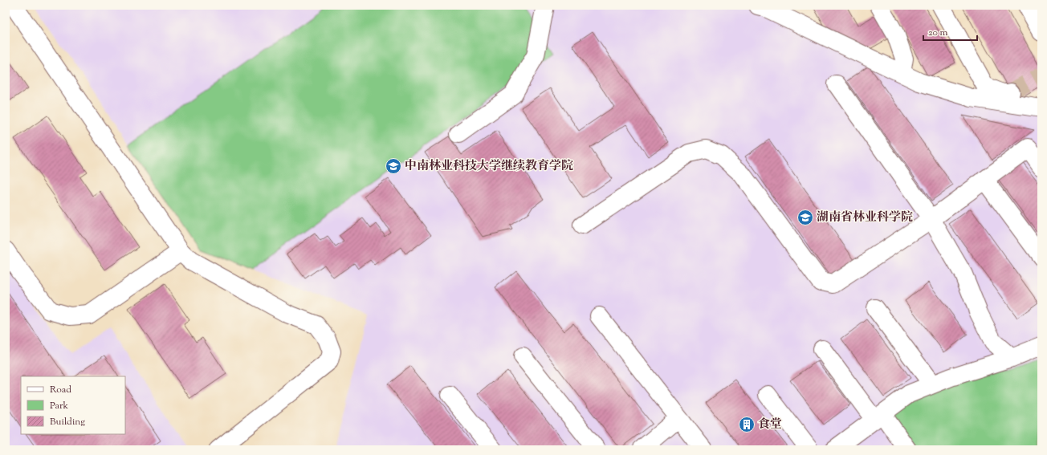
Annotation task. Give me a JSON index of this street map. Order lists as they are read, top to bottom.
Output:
{
  "places": {
    "school or university": ["中南林业科技大学继续教育学院", "湖南省林业科学院"],
    "building": ["食堂"]
  },
  "legend": ["Road", "Park", "Building"],
  "scale_bar": "20 m"
}
